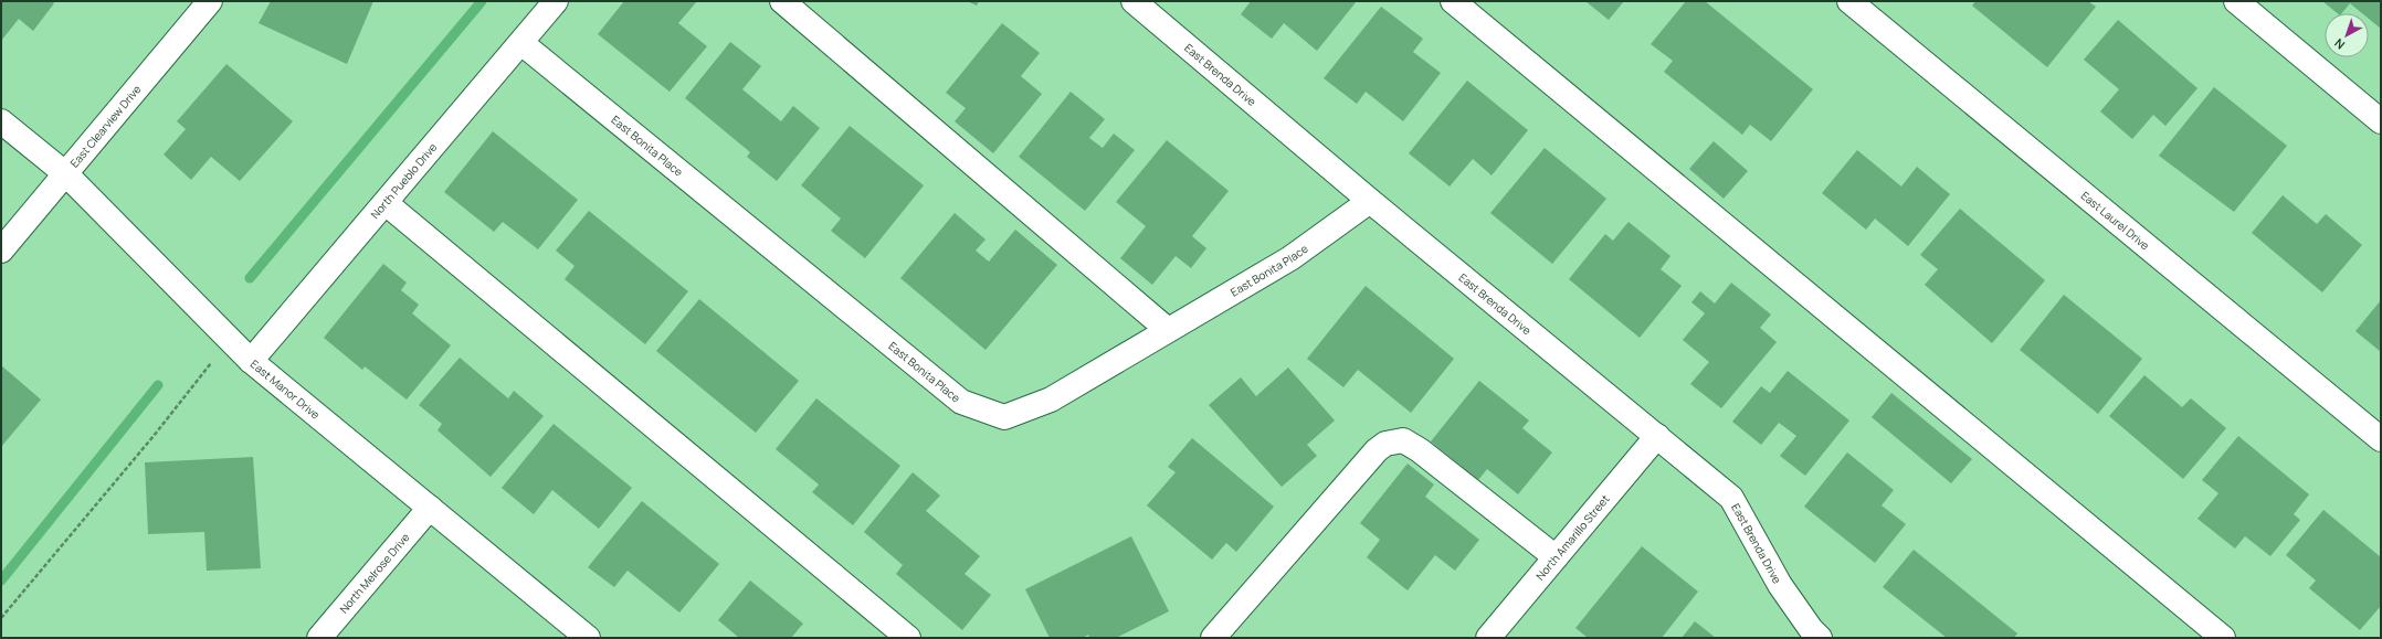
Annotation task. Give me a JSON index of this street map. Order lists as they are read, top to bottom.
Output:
{
  "streets": {
    "street": [
      "East Brenda Drive",
      "East Clearview Drive",
      "East Bonita Place",
      "North Pueblo Drive",
      "East Laurel Drive",
      "East Manor Drive",
      "North Amarillo Street",
      "North Melrose Drive"
    ]
  },
  "crossings": [
    ["East Brenda Drive", "East Bonita Place"],
    ["East Brenda Drive", "North Amarillo Street"],
    ["East Clearview Drive", "East Manor Drive"],
    ["East Bonita Place", "North Pueblo Drive"],
    ["North Pueblo Drive", "East Manor Drive"],
    ["East Manor Drive", "North Melrose Drive"]
  ],
  "north": "bottom left"
}
